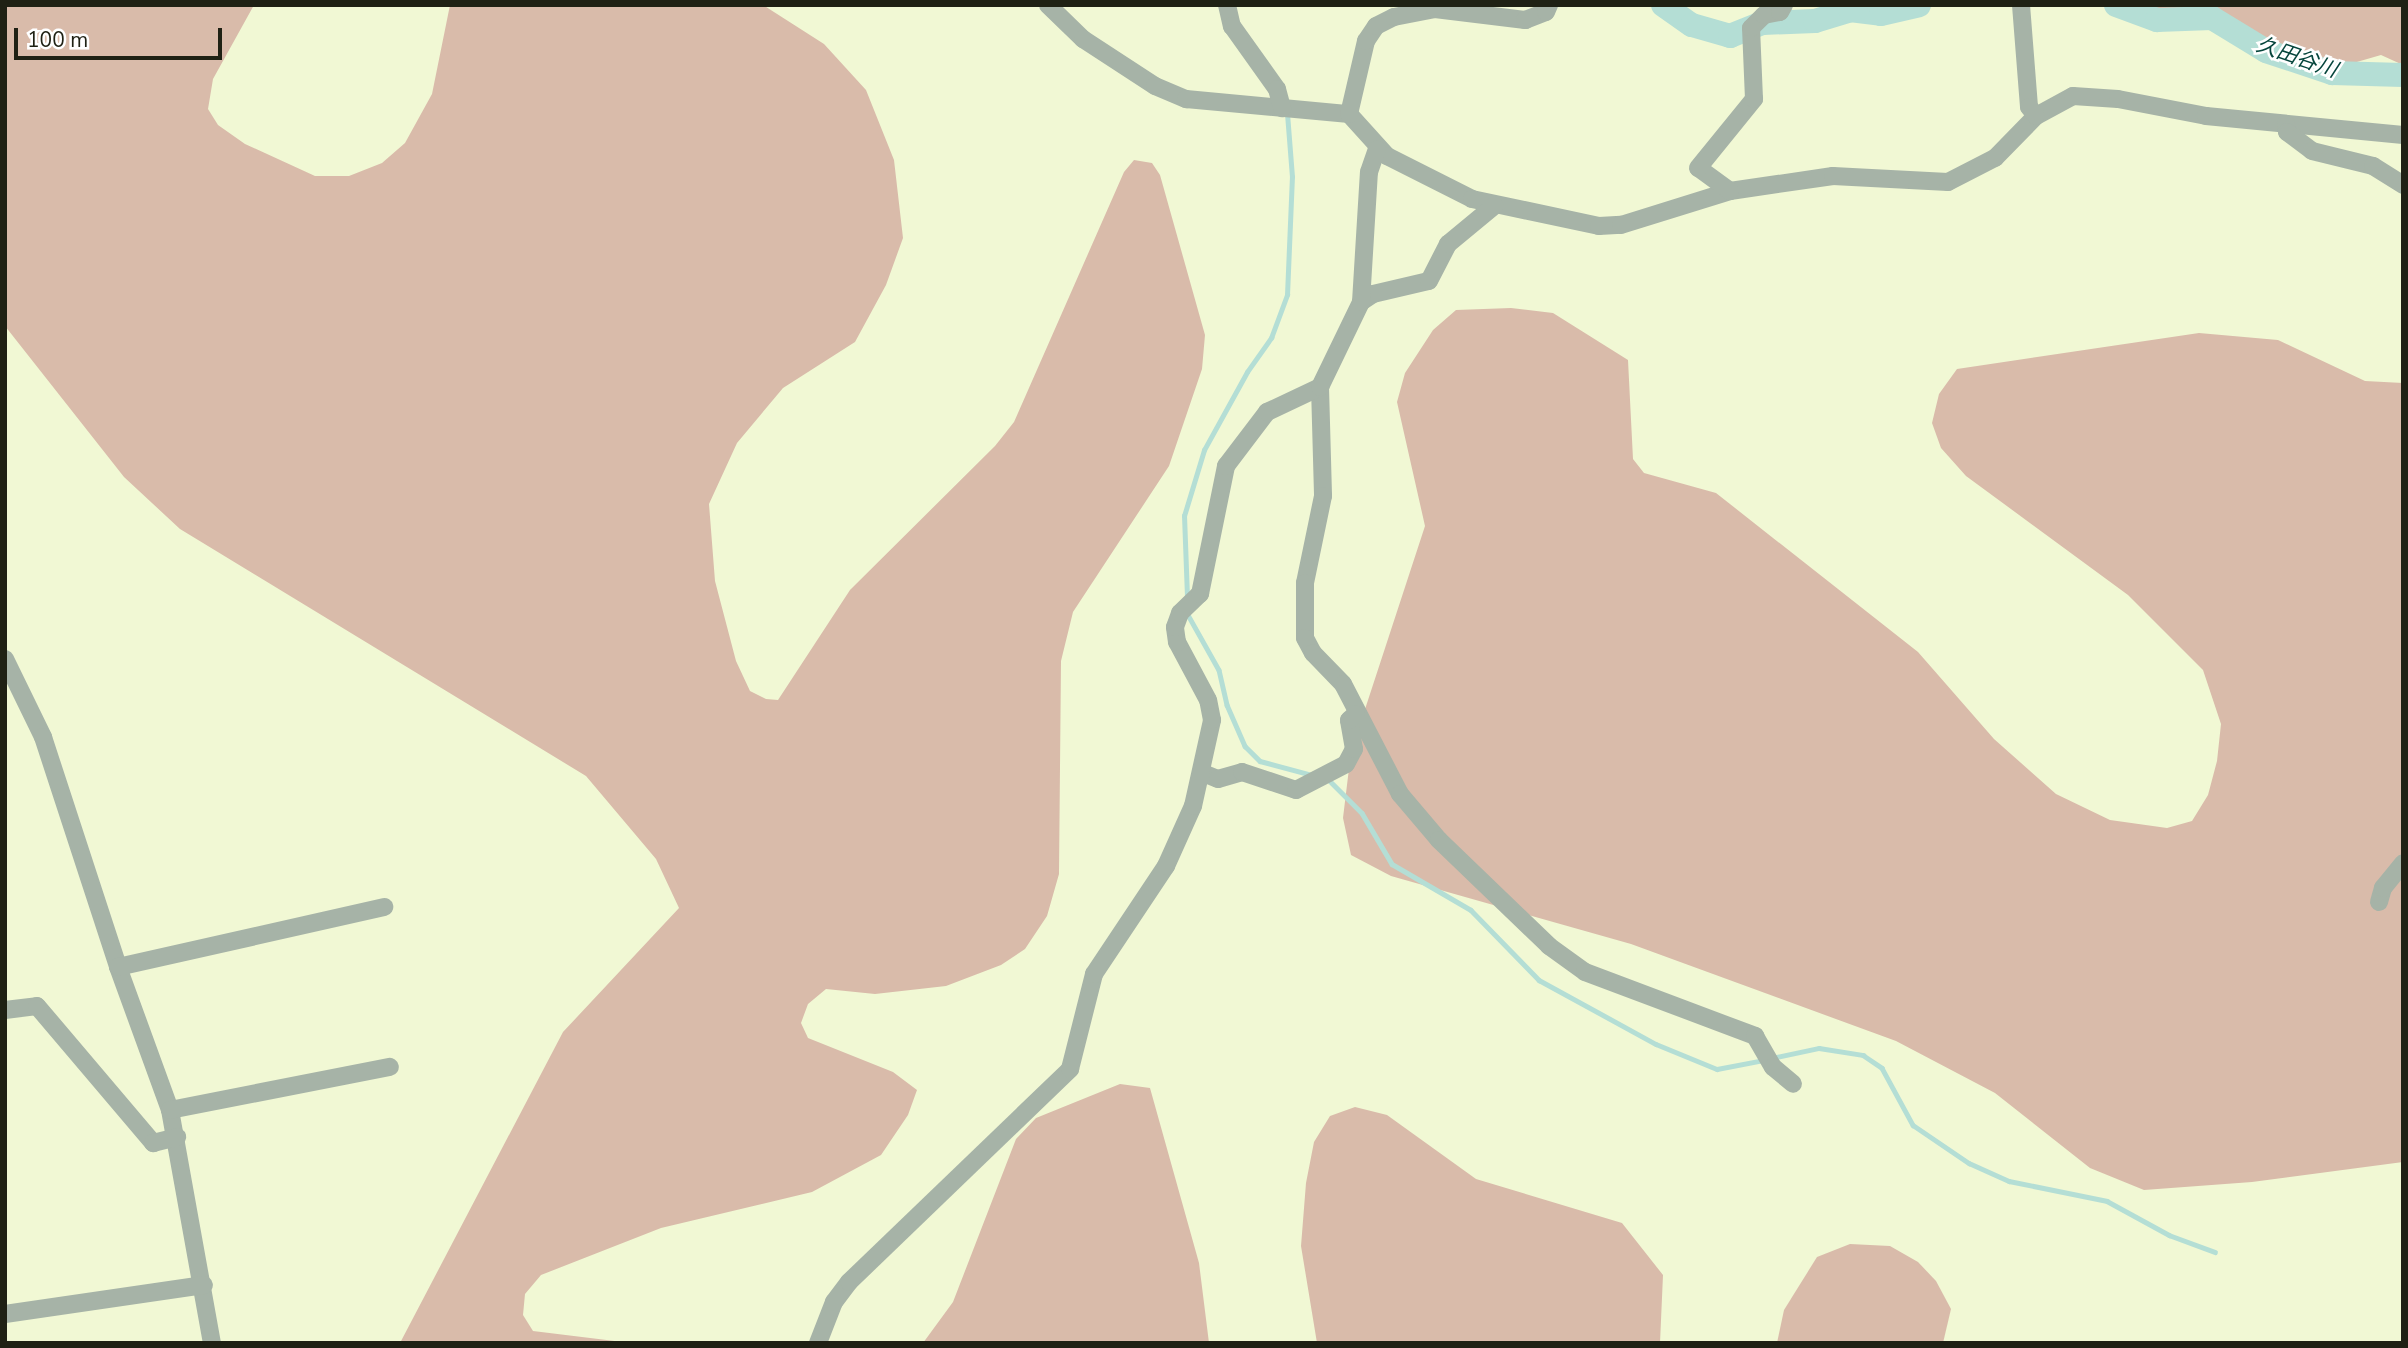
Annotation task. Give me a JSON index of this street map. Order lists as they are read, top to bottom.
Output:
{
  "water": ["久田谷川"],
  "scale_bar": "100 m"
}
